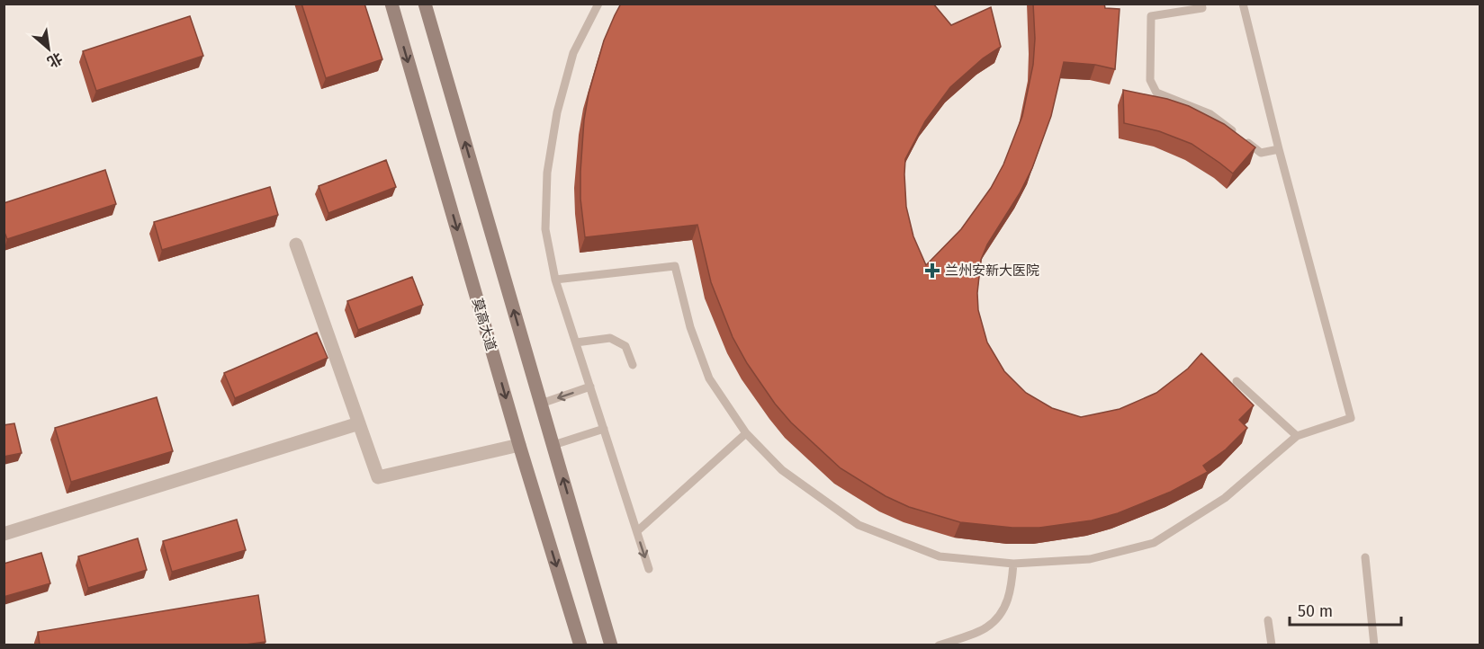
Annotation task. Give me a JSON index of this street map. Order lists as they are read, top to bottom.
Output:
{
  "streets": {
    "main road": ["莫高大道"]
  },
  "places": {
    "health": ["兰州安新大医院"]
  },
  "scale_bar": "50 m",
  "north": "bottom right"
}
